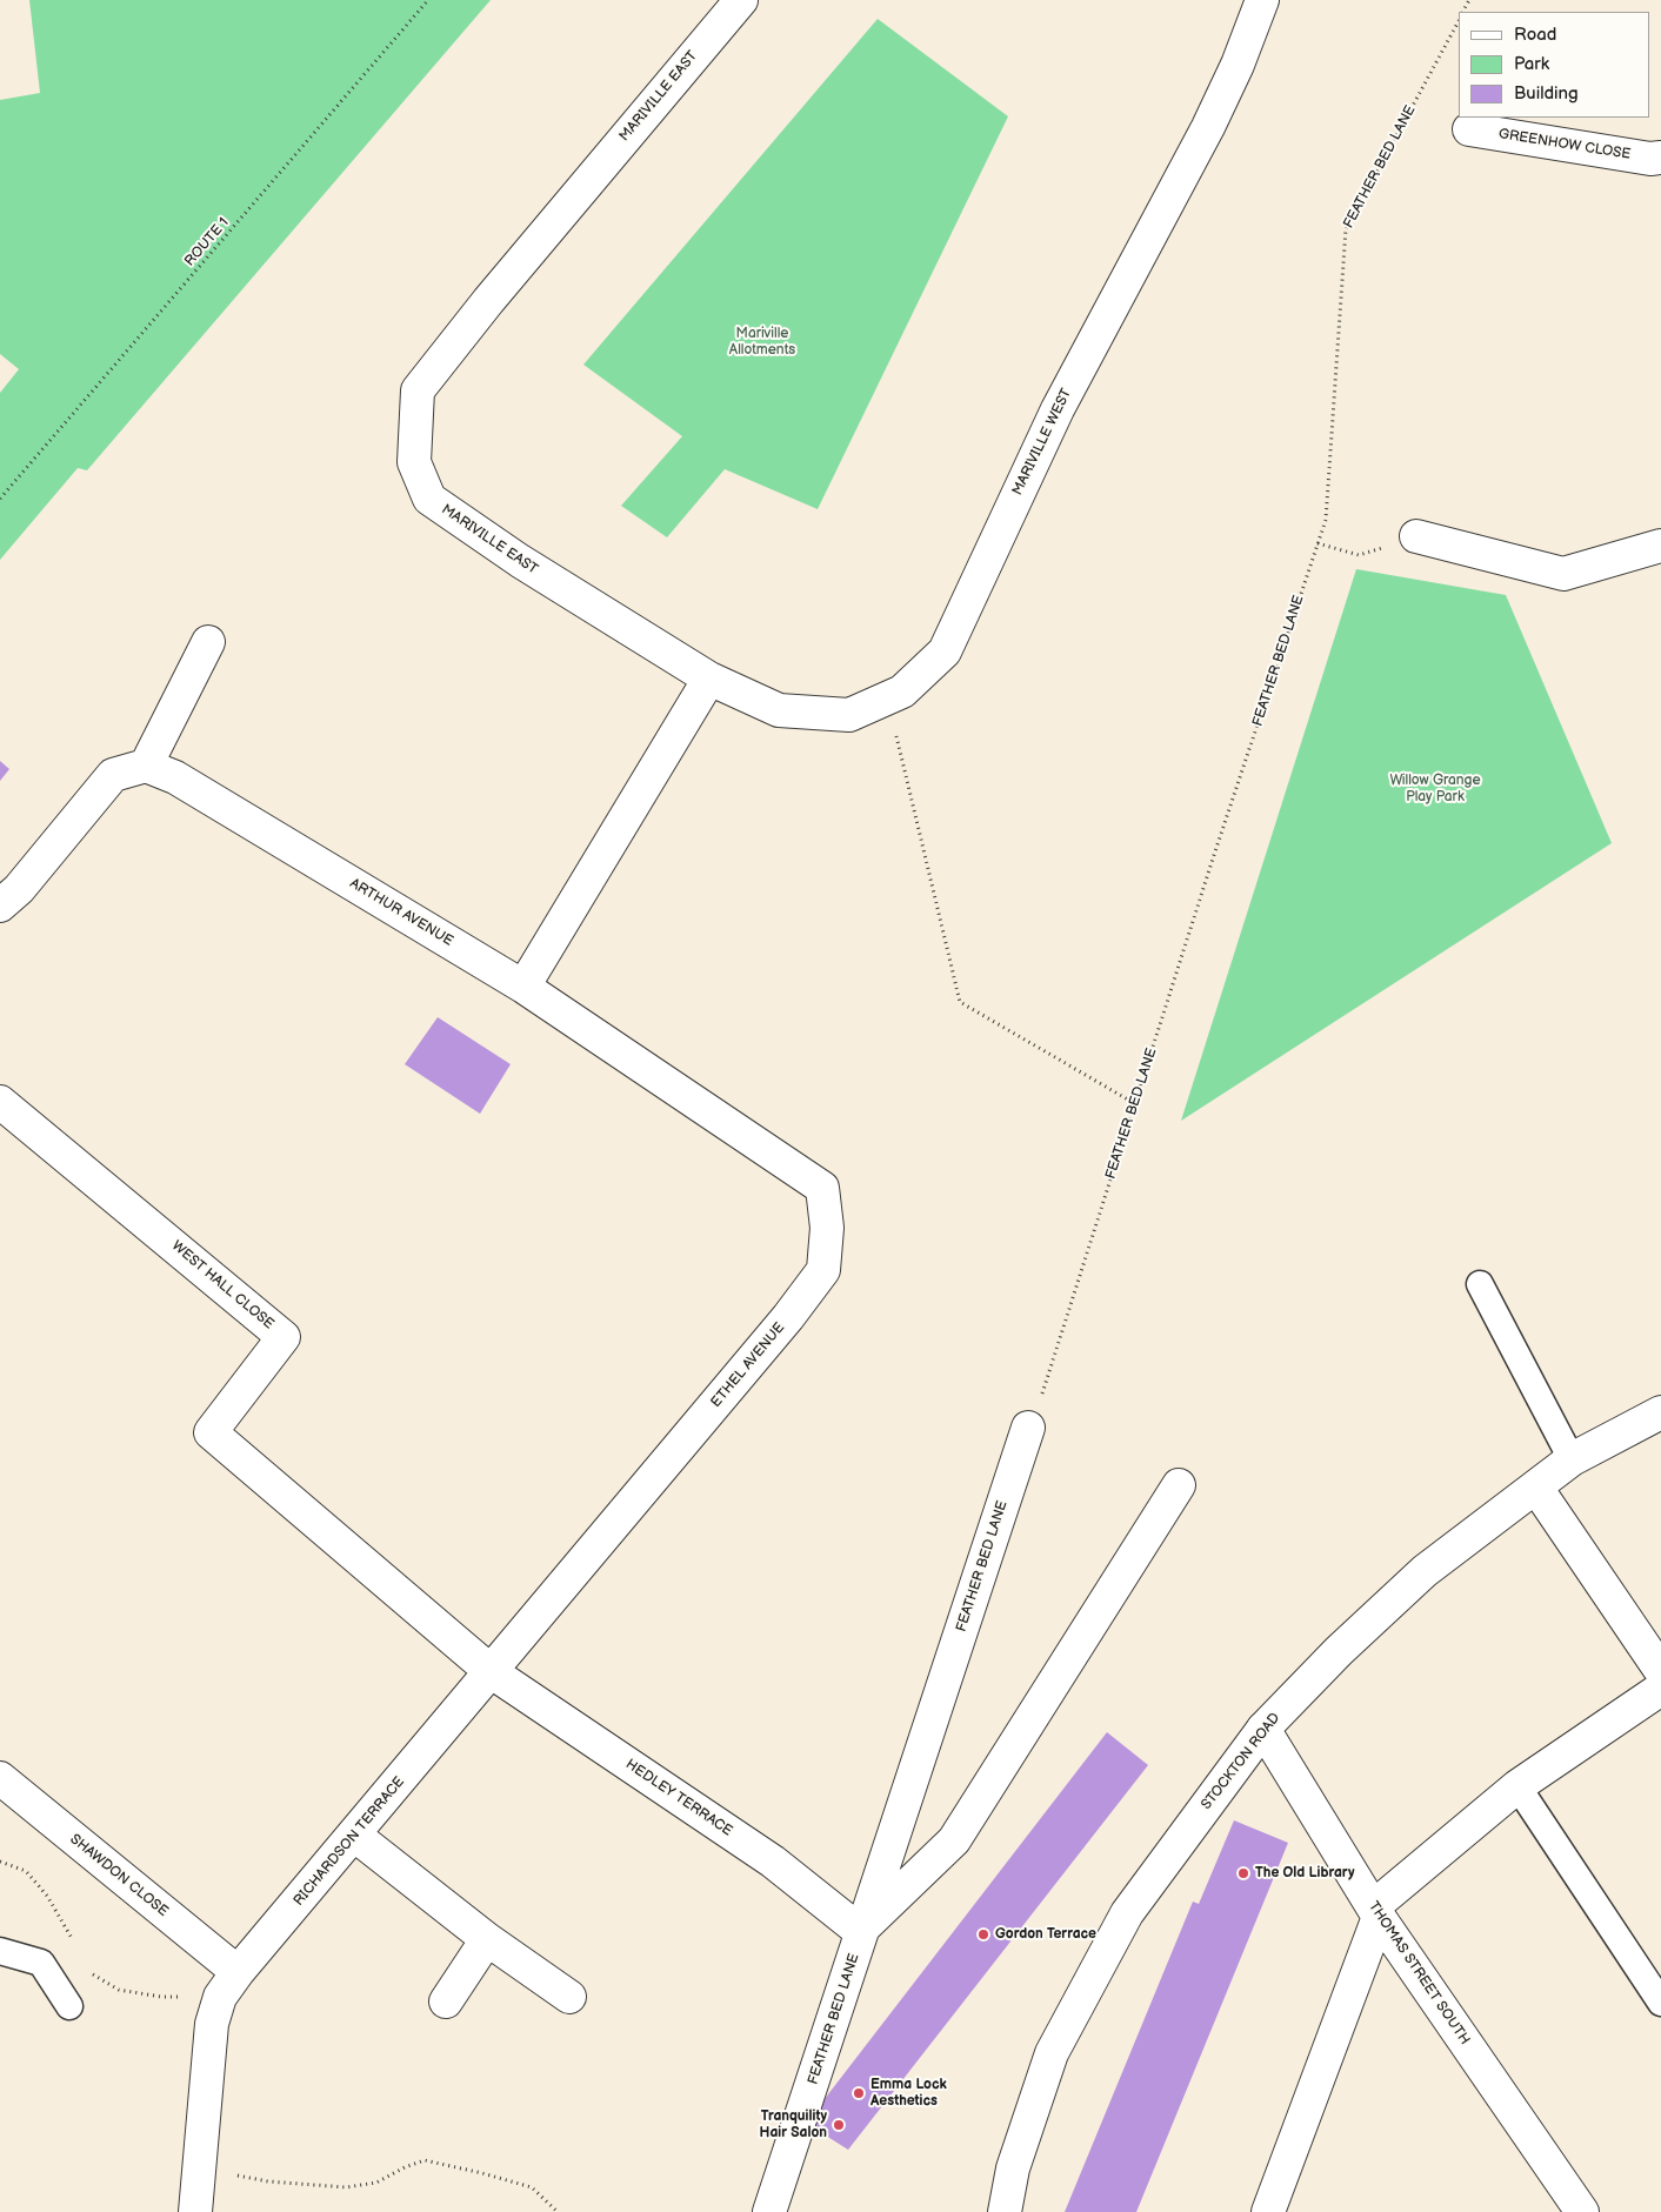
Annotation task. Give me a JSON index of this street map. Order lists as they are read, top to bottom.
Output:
{
  "streets": {
    "street": [
      "MARIVILLE EAST",
      "GREENHOW CLOSE",
      "FEATHER BED LANE",
      "MARIVILLE WEST",
      "ARTHUR AVENUE",
      "WEST HALL CLOSE",
      "ETHEL AVENUE",
      "STOCKTON ROAD",
      "HEDLEY TERRACE",
      "RICHARDSON TERRACE",
      "SHAWDON CLOSE",
      "THOMAS STREET SOUTH"
    ],
    "path": ["ROUTE 1"]
  },
  "crossings": [
    ["MARIVILLE EAST", "MARIVILLE WEST"],
    ["FEATHER BED LANE", "HEDLEY TERRACE"],
    ["ARTHUR AVENUE", "ETHEL AVENUE"],
    ["WEST HALL CLOSE", "HEDLEY TERRACE"],
    ["WEST HALL CLOSE", "RICHARDSON TERRACE"],
    ["ETHEL AVENUE", "RICHARDSON TERRACE"],
    ["STOCKTON ROAD", "THOMAS STREET SOUTH"],
    ["HEDLEY TERRACE", "RICHARDSON TERRACE"],
    ["RICHARDSON TERRACE", "SHAWDON CLOSE"]
  ],
  "parks": ["Mariville Allotments", "Willow Grange Play Park"],
  "places": [
    "The Old Library",
    "Gordon Terrace",
    "Emma Lock Aesthetics",
    "Tranquility Hair Salon"
  ],
  "legend": ["Road", "Park", "Building"]
}
